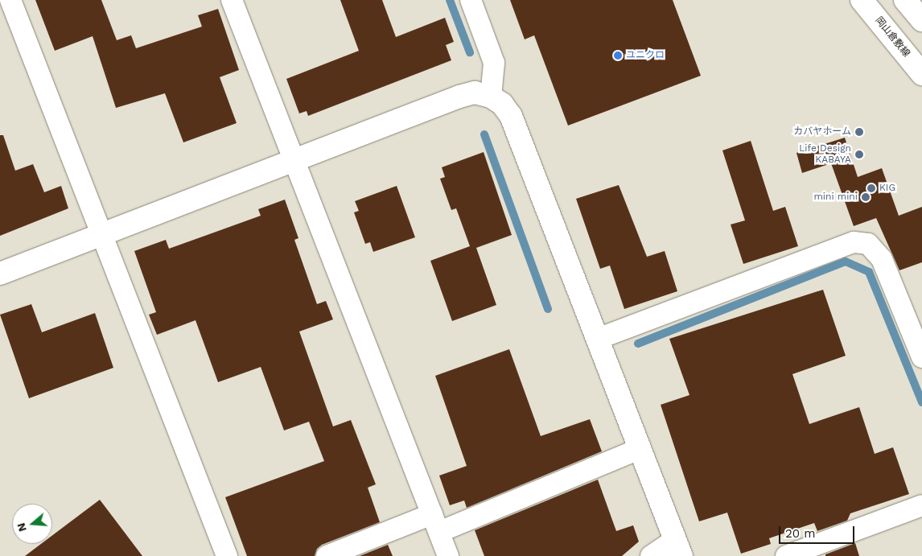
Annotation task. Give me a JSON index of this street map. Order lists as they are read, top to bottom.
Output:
{
  "streets": {
    "street": ["岡山倉敷線"]
  },
  "places": [
    "ユニクロ",
    "カバヤホーム",
    "Life Design KABAYA",
    "KIG",
    "mini mini"
  ],
  "scale_bar": "20 m",
  "north": "left"
}
